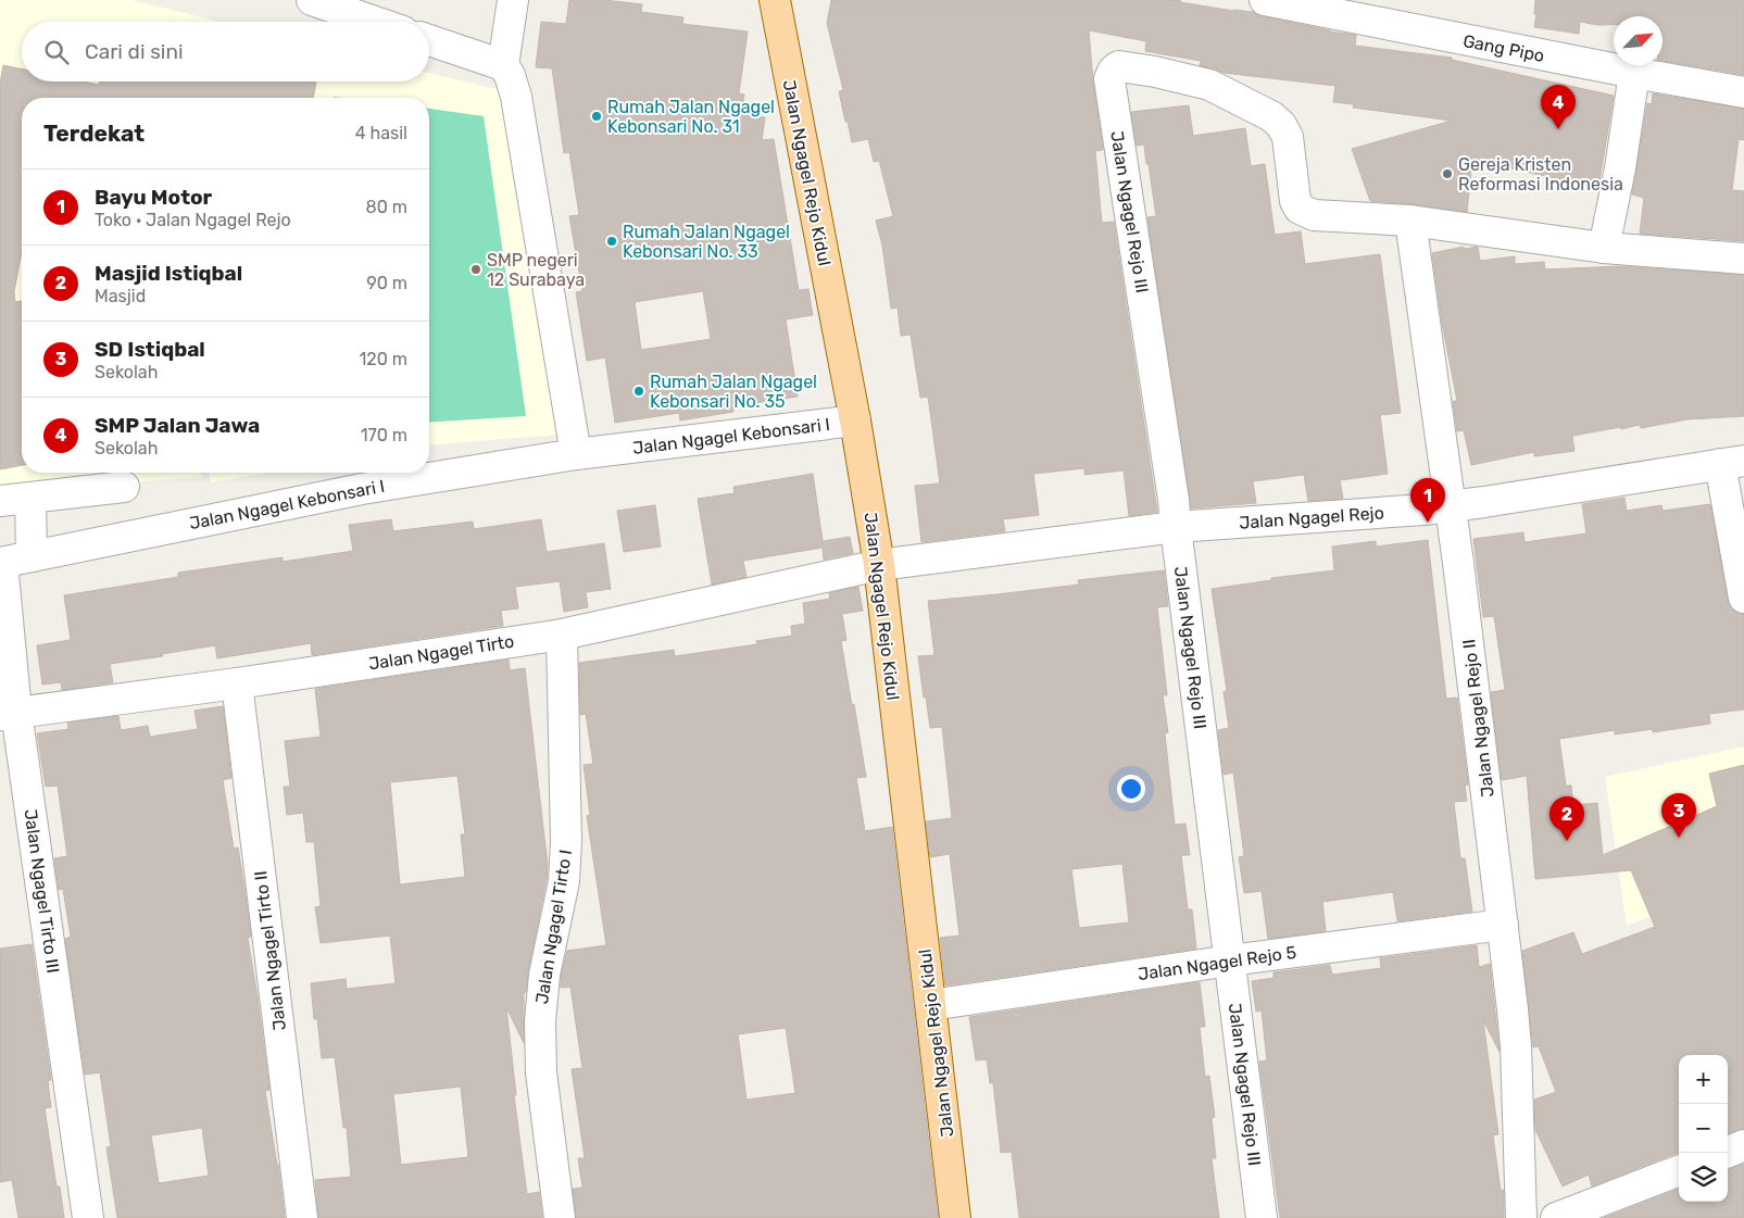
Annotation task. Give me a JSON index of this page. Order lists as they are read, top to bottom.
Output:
{
  "streets": {
    "main road": ["Jalan Ngagel Rejo Kidul"],
    "street": [
      "Gang Pipo",
      "Jalan Ngagel Rejo III",
      "Jalan Ngagel Kebonsari I",
      "Jalan Ngagel Rejo",
      "Jalan Ngagel Tirto",
      "Jalan Ngagel Rejo II",
      "Jalan Ngagel Tirto III",
      "Jalan Ngagel Tirto I",
      "Jalan Ngagel Tirto II",
      "Jalan Ngagel Rejo 5"
    ]
  },
  "crossings": [
    ["Jalan Ngagel Rejo Kidul", "Jalan Ngagel Kebonsari I"],
    ["Jalan Ngagel Rejo Kidul", "Jalan Ngagel Rejo"],
    ["Jalan Ngagel Rejo Kidul", "Jalan Ngagel Tirto"],
    ["Jalan Ngagel Rejo Kidul", "Jalan Ngagel Rejo 5"],
    ["Jalan Ngagel Rejo III", "Jalan Ngagel Rejo"],
    ["Jalan Ngagel Rejo III", "Jalan Ngagel Rejo II"],
    ["Jalan Ngagel Rejo III", "Jalan Ngagel Rejo 5"],
    ["Jalan Ngagel Kebonsari I", "Jalan Ngagel Tirto III"],
    ["Jalan Ngagel Rejo", "Jalan Ngagel Tirto"],
    ["Jalan Ngagel Rejo", "Jalan Ngagel Rejo II"],
    ["Jalan Ngagel Tirto", "Jalan Ngagel Tirto III"],
    ["Jalan Ngagel Tirto", "Jalan Ngagel Tirto I"],
    ["Jalan Ngagel Tirto", "Jalan Ngagel Tirto II"],
    ["Jalan Ngagel Rejo II", "Jalan Ngagel Rejo 5"]
  ],
  "places": [
    "Rumah Jalan Ngagel Kebonsari No. 31",
    "Gereja Kristen Reformasi Indonesia",
    "Rumah Jalan Ngagel Kebonsari No. 33",
    "SMP negeri 12 Surabaya",
    "Rumah Jalan Ngagel Kebonsari No. 35"
  ],
  "north": "top right",
  "page": {
    "search": "Cari di sini",
    "pins": [
      "4",
      "1",
      "3",
      "2"
    ],
    "heading": ["Terdekat", "4 hasil"],
    "list": [
      {
        "mark": "1",
        "name": "Bayu Motor",
        "note": "Toko · Jalan Ngagel Rejo",
        "value": "80 m"
      },
      {
        "mark": "2",
        "name": "Masjid Istiqbal",
        "note": "Masjid",
        "value": "90 m"
      },
      {
        "mark": "3",
        "name": "SD Istiqbal",
        "note": "Sekolah",
        "value": "120 m"
      },
      {
        "mark": "4",
        "name": "SMP Jalan Jawa",
        "note": "Sekolah",
        "value": "170 m"
      }
    ],
    "map_buttons": ["+", "−"]
  }
}
